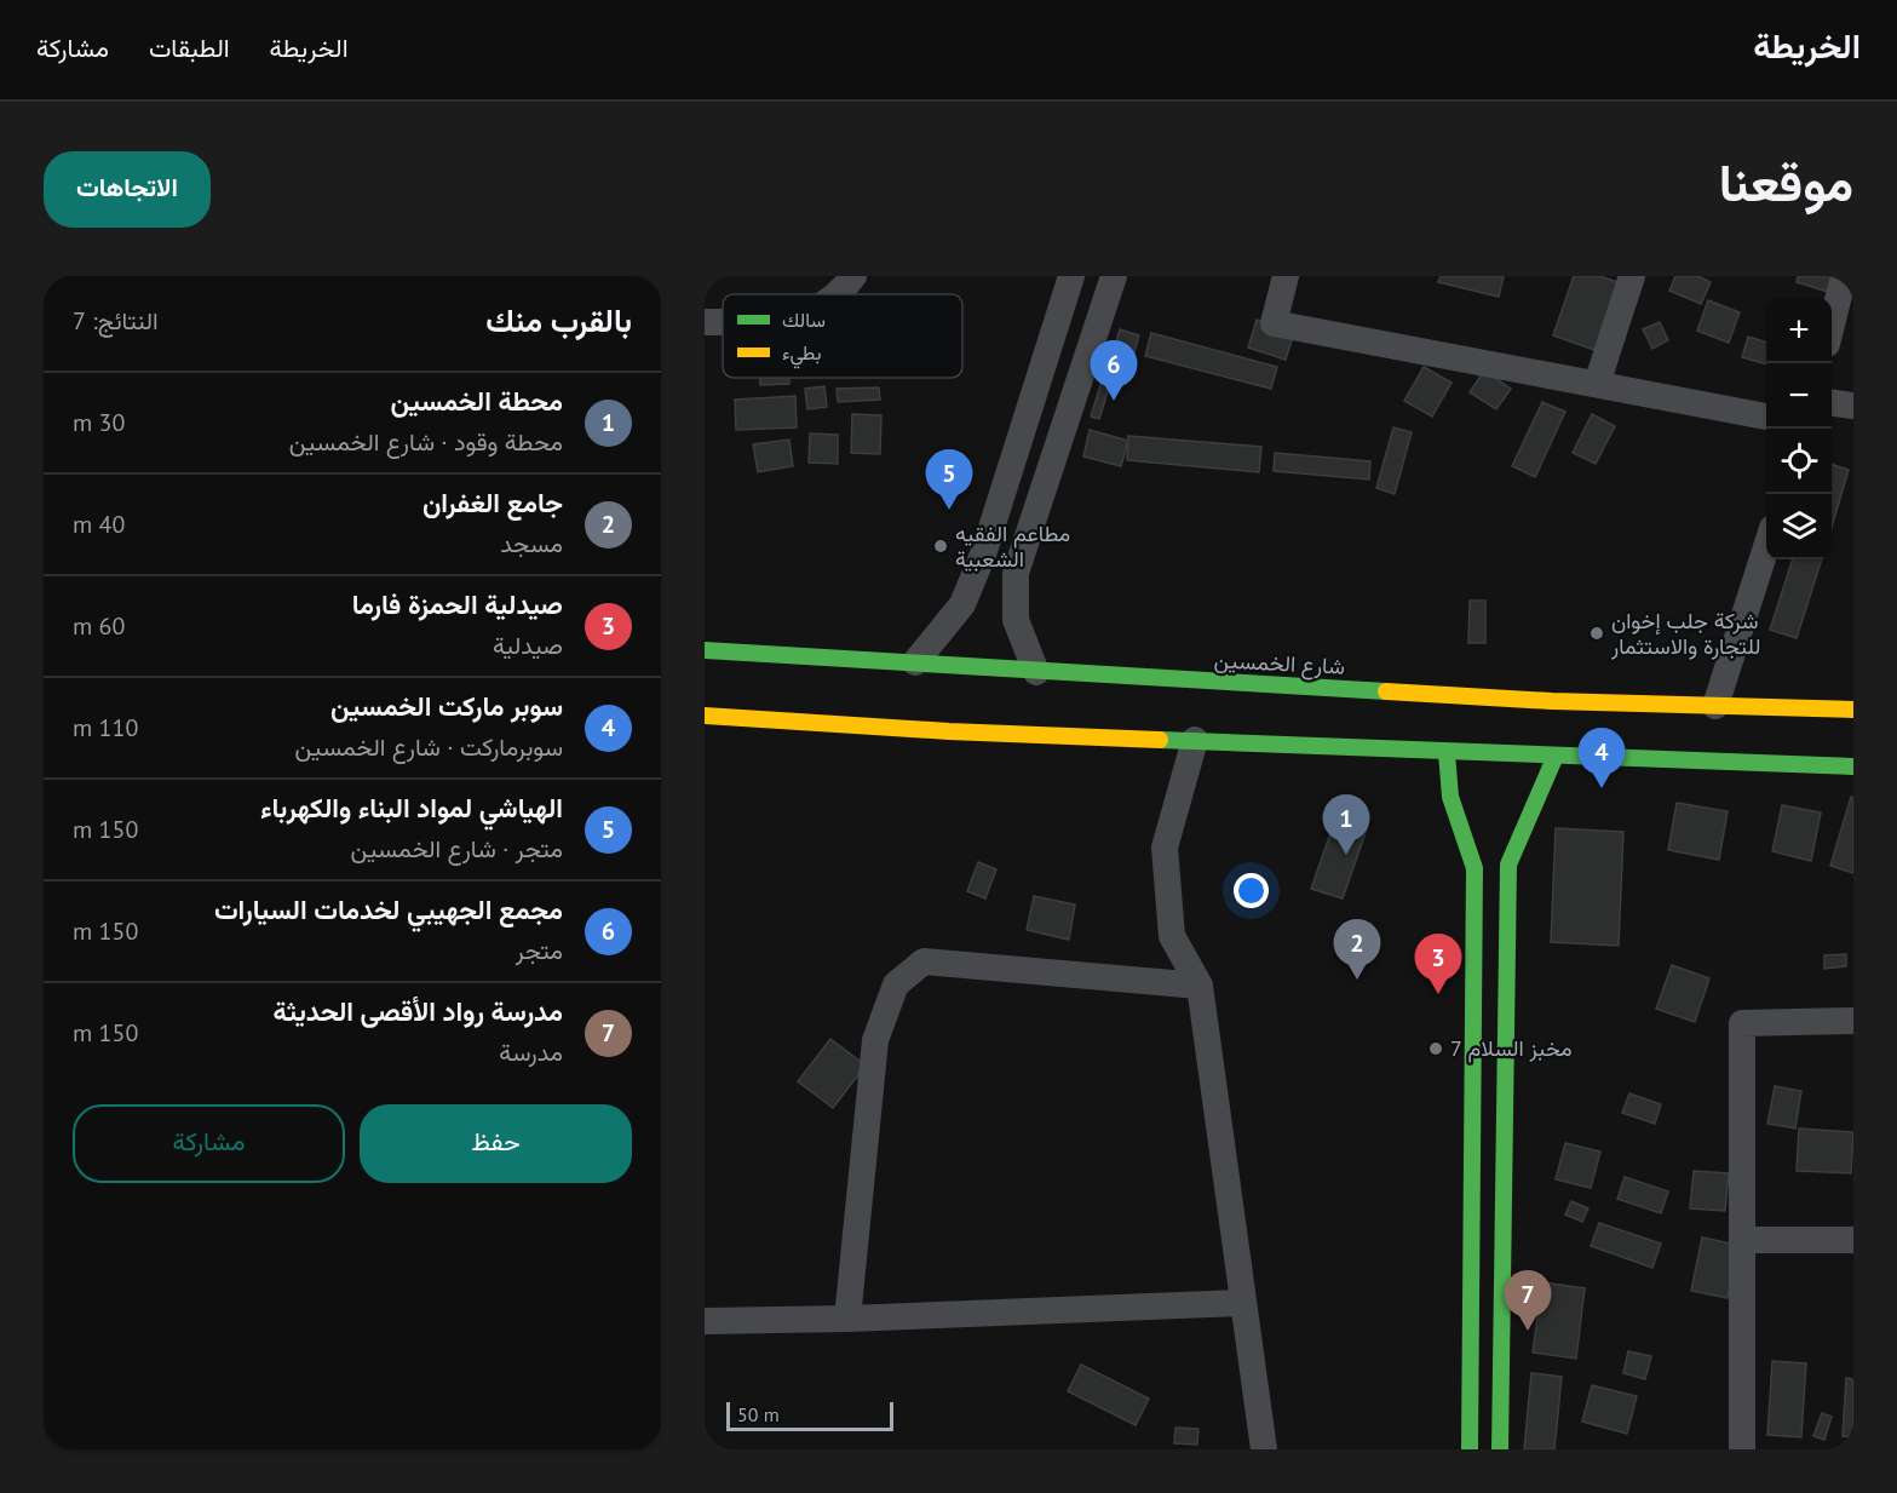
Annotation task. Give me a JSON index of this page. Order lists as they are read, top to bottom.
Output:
{
  "streets": {
    "main road": ["شارع الخمسين"]
  },
  "places": ["مطاعم الفقيه الشعبية", "شركة جلب إخوان للتجارة والاستثمار", "مخبز السلام 7"],
  "legend": ["سالك", "بطيء"],
  "scale_bar": "50 m",
  "page": {
    "header": "الخريطة",
    "nav": ["الخريطة", "الطبقات", "مشاركة"],
    "title": "موقعنا",
    "buttons": [
      "الاتجاهات",
      ["حفظ", "مشاركة"]
    ],
    "heading": ["بالقرب منك", "النتائج: 7"],
    "map_buttons": ["+", "−"],
    "pins": [
      "6",
      "5",
      "4",
      "1",
      "2",
      "3",
      "7"
    ],
    "list": [
      {
        "mark": "1",
        "name": "محطة الخمسين",
        "note": "محطة وقود · شارع الخمسين",
        "value": "30 m"
      },
      {
        "mark": "2",
        "name": "جامع الغفران",
        "note": "مسجد",
        "value": "40 m"
      },
      {
        "mark": "3",
        "name": "صيدلية الحمزة فارما",
        "note": "صيدلية",
        "value": "60 m"
      },
      {
        "mark": "4",
        "name": "سوبر ماركت الخمسين",
        "note": "سوبرماركت · شارع الخمسين",
        "value": "110 m"
      },
      {
        "mark": "5",
        "name": "الهياشي لمواد البناء والكهرباء",
        "note": "متجر · شارع الخمسين",
        "value": "150 m"
      },
      {
        "mark": "6",
        "name": "مجمع الجهيبي لخدمات السيارات",
        "note": "متجر",
        "value": "150 m"
      },
      {
        "mark": "7",
        "name": "مدرسة رواد الأقصى الحديثة",
        "note": "مدرسة",
        "value": "150 m"
      }
    ],
    "scale": "50 m"
  }
}
